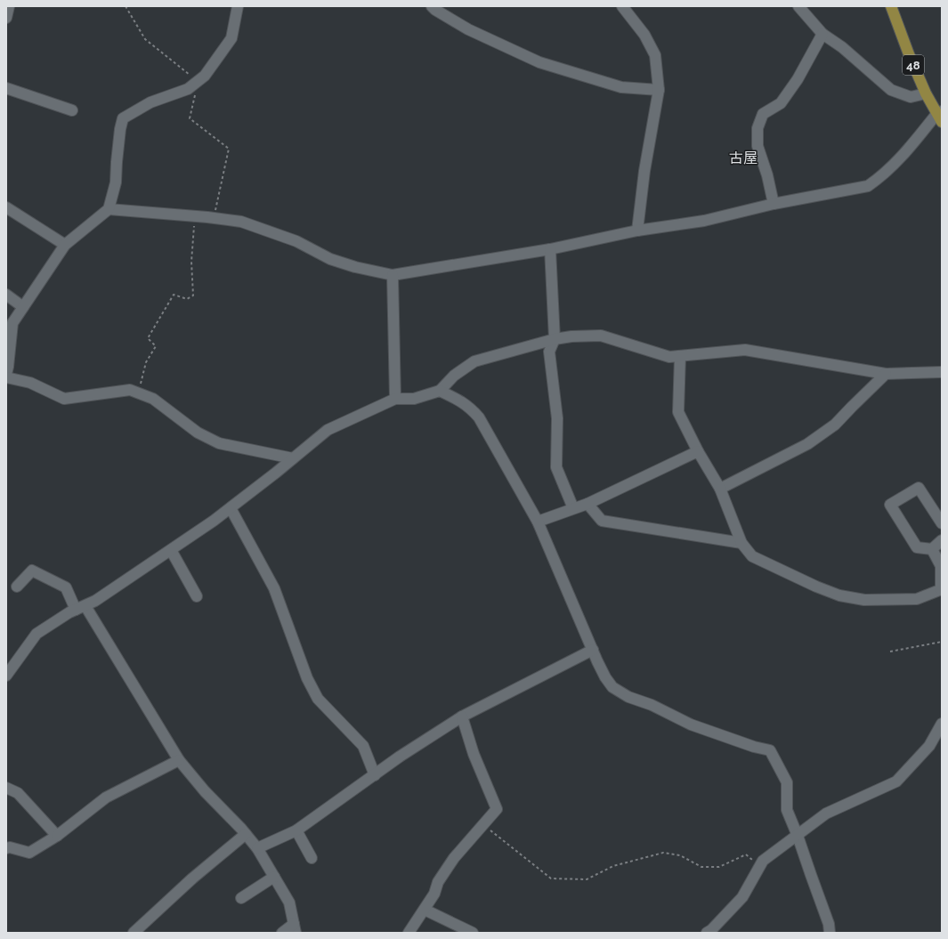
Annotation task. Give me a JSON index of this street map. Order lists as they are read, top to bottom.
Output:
{
  "streets": {
    "main road": ["48"]
  },
  "districts": ["古屋"]
}
